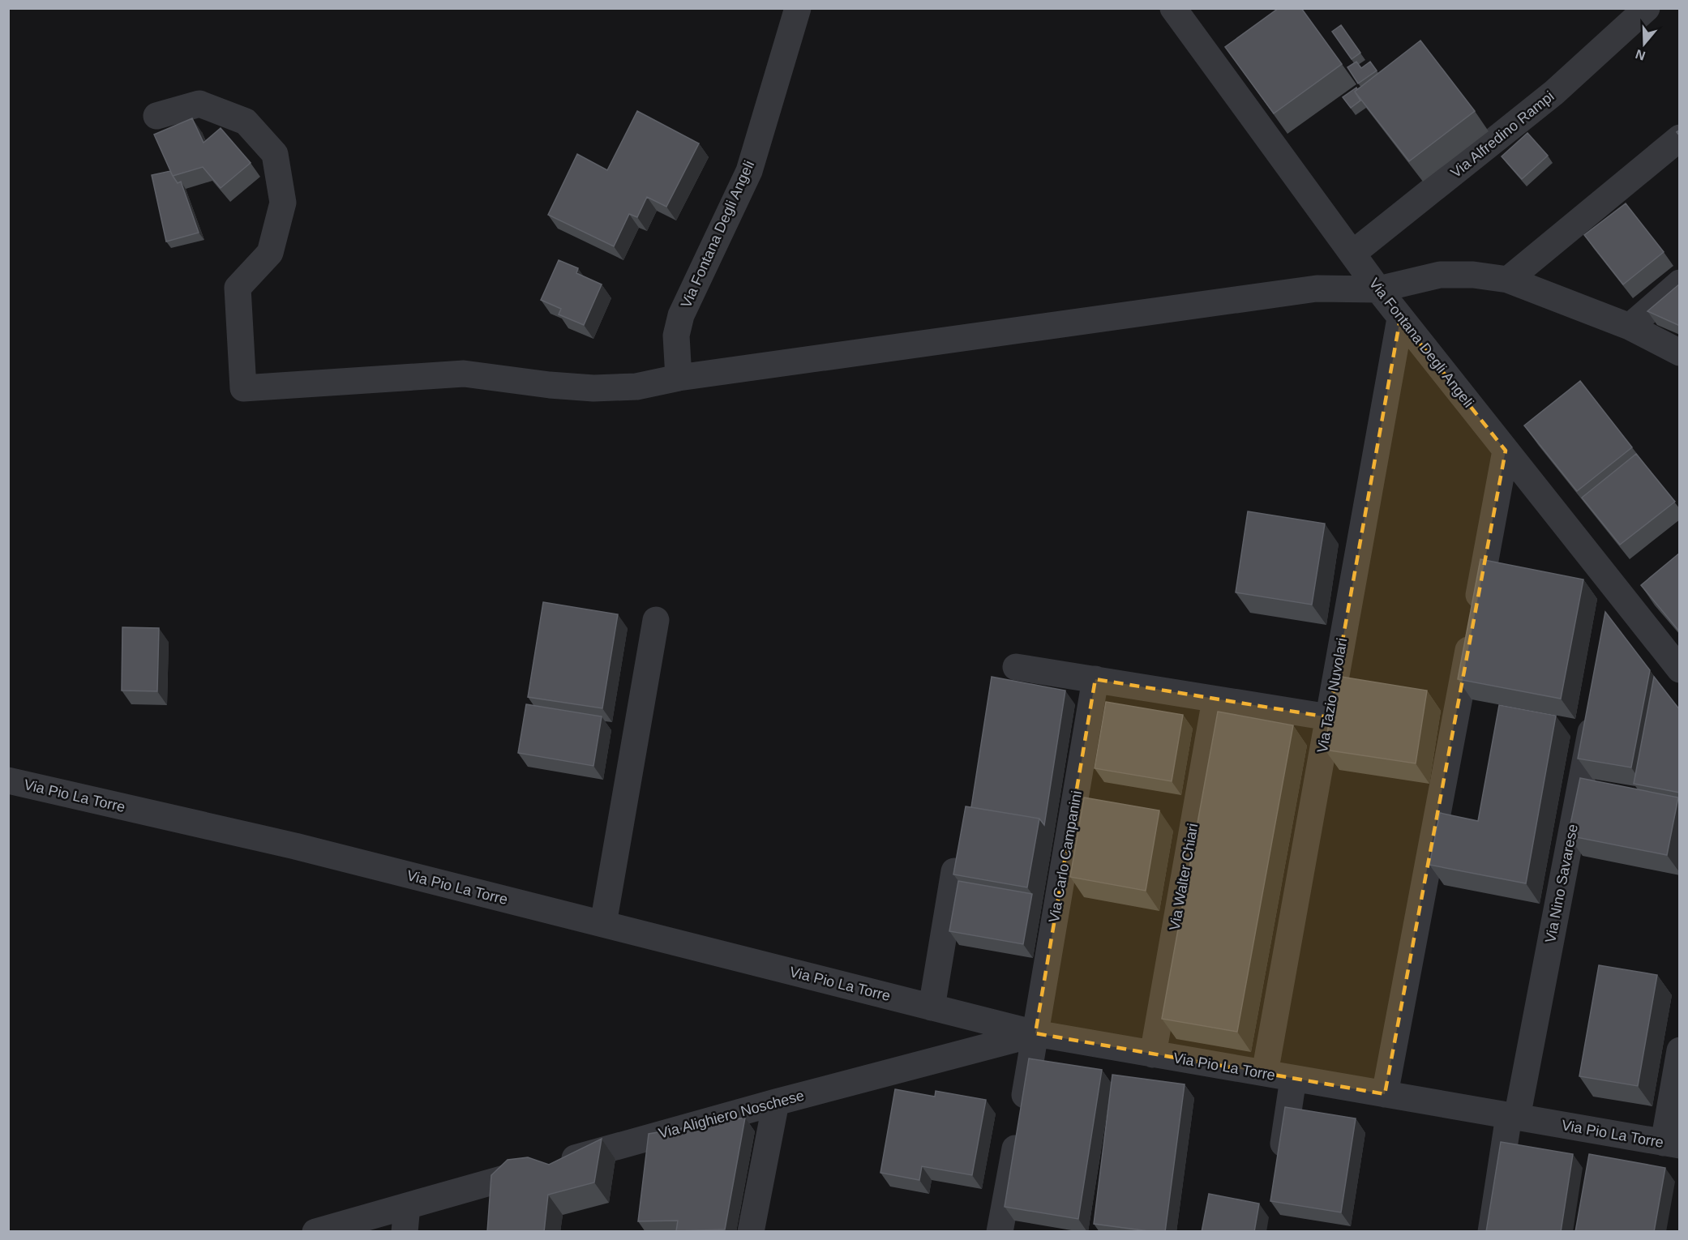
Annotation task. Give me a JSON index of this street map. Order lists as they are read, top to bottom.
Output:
{
  "streets": {
    "street": [
      "Via Alfredino Rampi",
      "Via Fontana Degli Angeli",
      "Via Tazio Nuvolari",
      "Via Pio La Torre",
      "Via Carlo Campanini",
      "Via Walter Chiari",
      "Via Nino Savarese",
      "Via Alighiero Noschese"
    ]
  },
  "crossings": [
    ["Via Alfredino Rampi", "Via Fontana Degli Angeli"],
    ["Via Fontana Degli Angeli", "Via Tazio Nuvolari"],
    ["Via Tazio Nuvolari", "Via Pio La Torre"],
    ["Via Pio La Torre", "Via Carlo Campanini"],
    ["Via Pio La Torre", "Via Walter Chiari"],
    ["Via Pio La Torre", "Via Nino Savarese"],
    ["Via Pio La Torre", "Via Alighiero Noschese"],
    ["Via Carlo Campanini", "Via Alighiero Noschese"]
  ],
  "north": "bottom"
}
